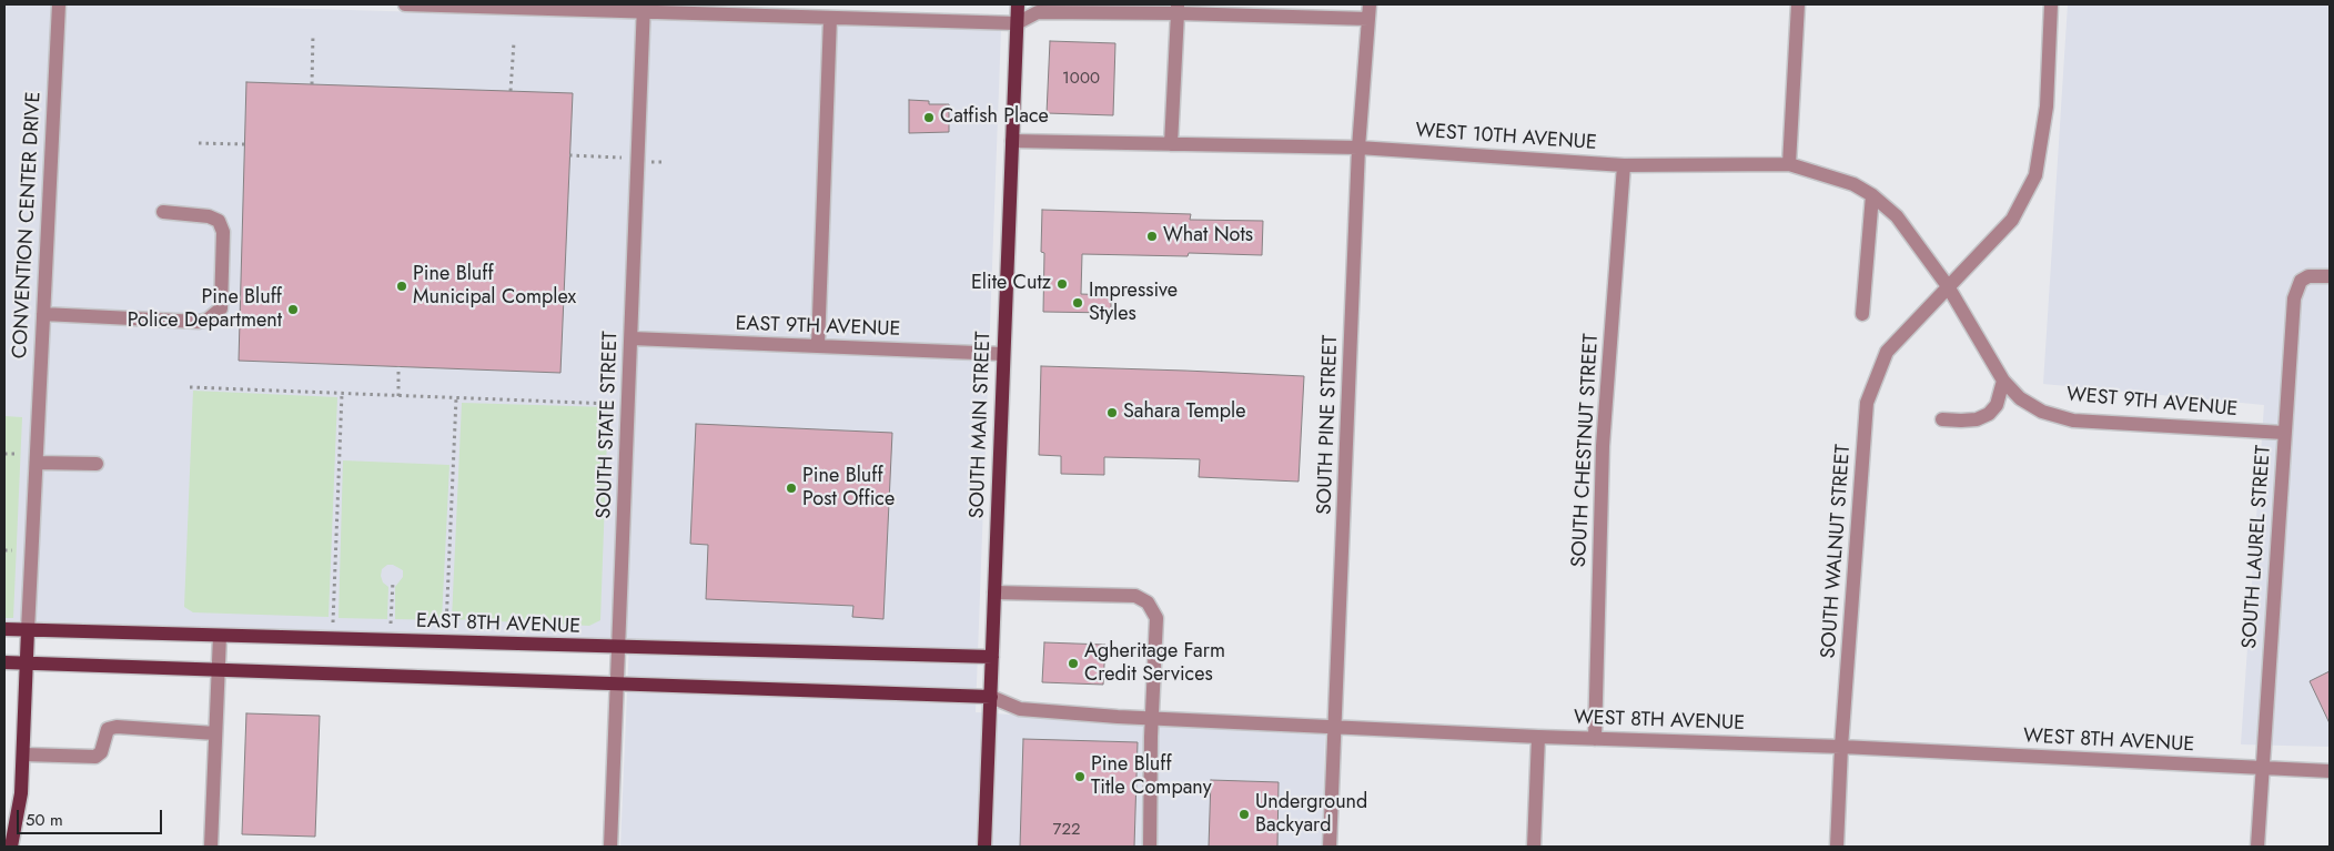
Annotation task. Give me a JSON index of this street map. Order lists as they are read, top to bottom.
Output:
{
  "streets": {
    "main road": ["CONVENTION CENTER DRIVE", "SOUTH MAIN STREET", "EAST 8TH AVENUE"],
    "street": [
      "WEST 10TH AVENUE",
      "EAST 9TH AVENUE",
      "WEST 9TH AVENUE",
      "SOUTH STATE STREET",
      "SOUTH PINE STREET",
      "SOUTH CHESTNUT STREET",
      "SOUTH LAUREL STREET",
      "SOUTH WALNUT STREET",
      "WEST 8TH AVENUE"
    ]
  },
  "crossings": [
    ["WEST 10TH AVENUE", "WEST 9TH AVENUE"],
    ["WEST 10TH AVENUE", "SOUTH MAIN STREET"],
    ["WEST 10TH AVENUE", "SOUTH PINE STREET"],
    ["WEST 10TH AVENUE", "SOUTH CHESTNUT STREET"],
    ["WEST 10TH AVENUE", "SOUTH WALNUT STREET"],
    ["CONVENTION CENTER DRIVE", "EAST 8TH AVENUE"],
    ["EAST 9TH AVENUE", "SOUTH STATE STREET"],
    ["EAST 9TH AVENUE", "SOUTH MAIN STREET"],
    ["WEST 9TH AVENUE", "SOUTH LAUREL STREET"],
    ["WEST 9TH AVENUE", "SOUTH WALNUT STREET"],
    ["SOUTH STATE STREET", "EAST 8TH AVENUE"],
    ["SOUTH MAIN STREET", "EAST 8TH AVENUE"],
    ["SOUTH MAIN STREET", "WEST 8TH AVENUE"],
    ["SOUTH PINE STREET", "WEST 8TH AVENUE"],
    ["SOUTH CHESTNUT STREET", "WEST 8TH AVENUE"],
    ["SOUTH LAUREL STREET", "WEST 8TH AVENUE"],
    ["SOUTH WALNUT STREET", "WEST 8TH AVENUE"]
  ],
  "places": [
    "Catfish Place",
    "What Nots",
    "Elite Cutz",
    "Pine Bluff Municipal Complex",
    "Impressive Styles",
    "Pine Bluff Police Department",
    "Sahara Temple",
    "Pine Bluff Post Office",
    "Agheritage Farm Credit Services",
    "Pine Bluff Title Company",
    "Underground Backyard"
  ],
  "house_numbers": ["1000", "722"],
  "scale_bar": "50 m"
}
